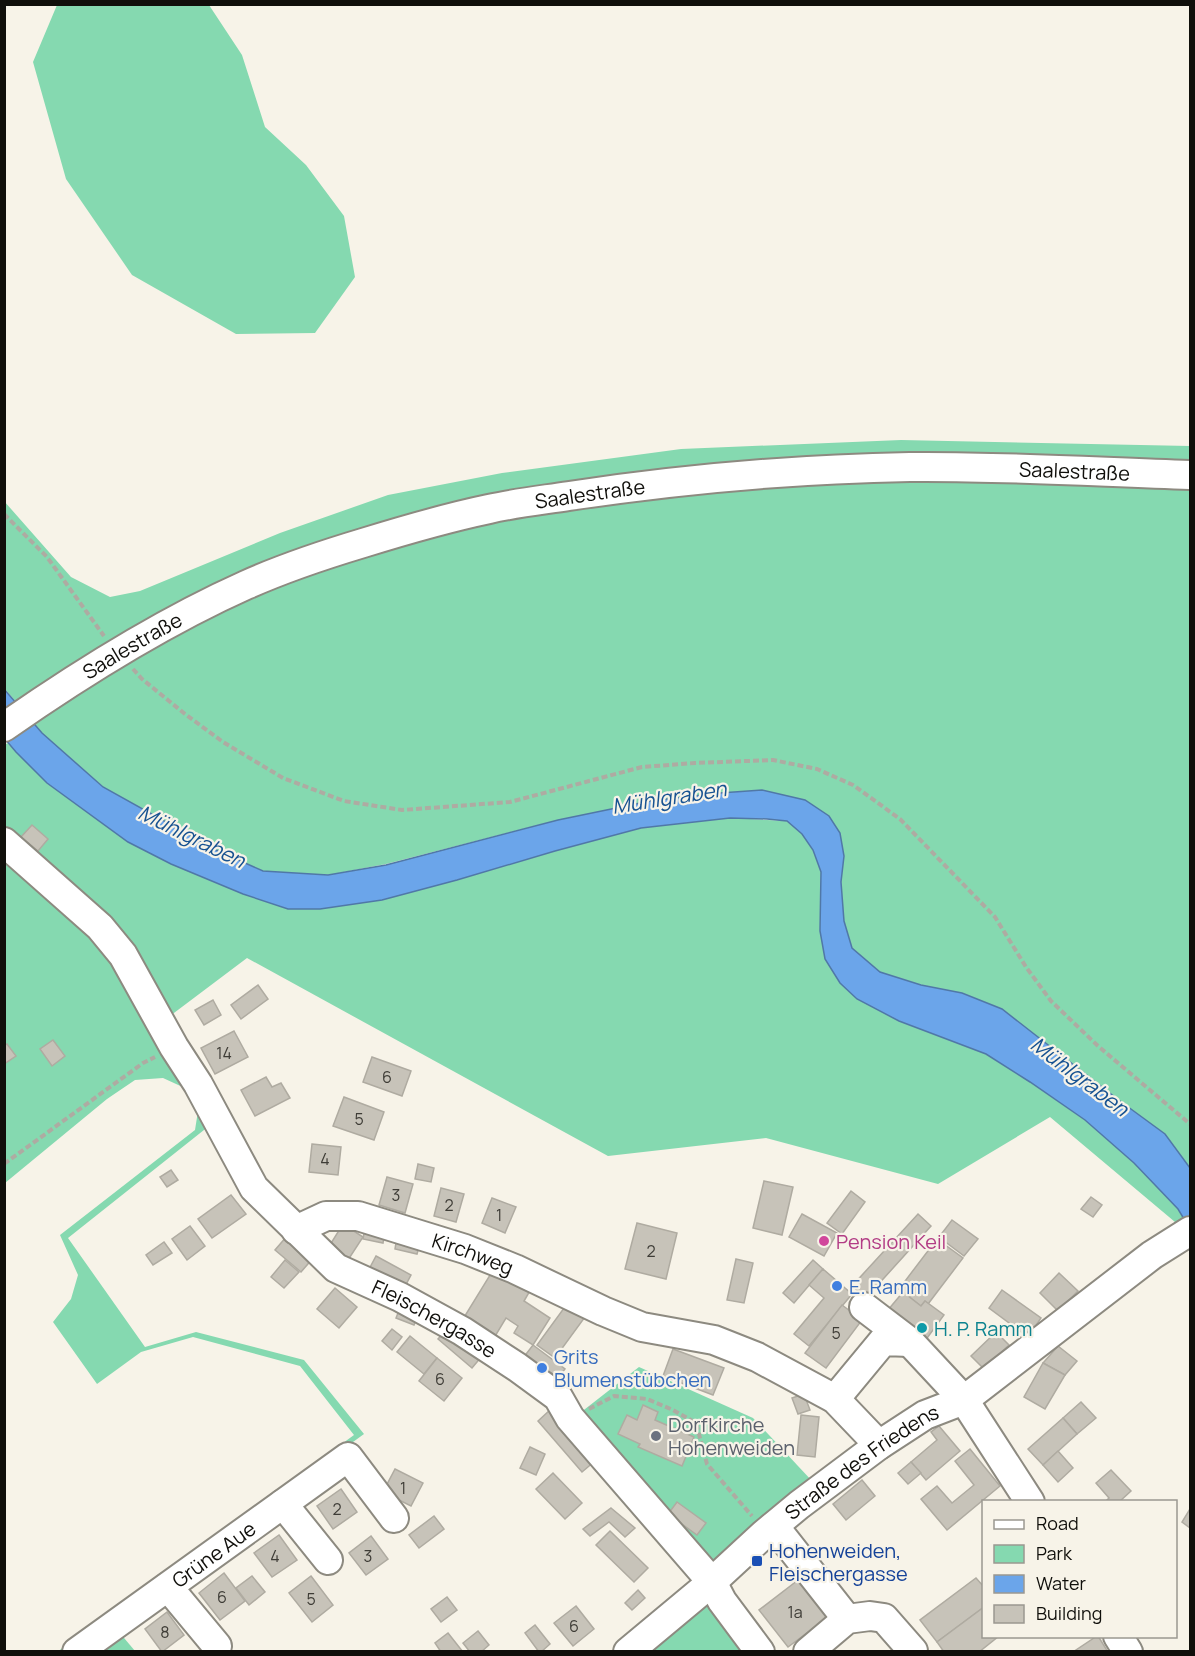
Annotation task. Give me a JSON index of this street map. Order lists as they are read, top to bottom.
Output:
{
  "streets": {
    "street": [
      "Saalestraße",
      "Kirchweg",
      "Fleischergasse",
      "Straße des Friedens",
      "Grüne Aue"
    ]
  },
  "crossings": [
    ["Kirchweg", "Fleischergasse"],
    ["Kirchweg", "Straße des Friedens"],
    ["Fleischergasse", "Straße des Friedens"]
  ],
  "water": ["Mühlgraben"],
  "places": {
    "other": [
      "Pension Keil",
      "E. Ramm",
      "H. P. Ramm",
      "Grits Blumenstübchen",
      "Dorfkirche Hohenweiden"
    ],
    "transit": ["Hohenweiden, Fleischergasse"]
  },
  "house_numbers": [
    "14",
    "6",
    "5",
    "4",
    "3",
    "2",
    "1",
    "2",
    "5",
    "6",
    "1",
    "2",
    "4",
    "3",
    "6",
    "5",
    "1a",
    "6",
    "8"
  ],
  "legend": [
    "Road",
    "Park",
    "Water",
    "Building"
  ]
}
